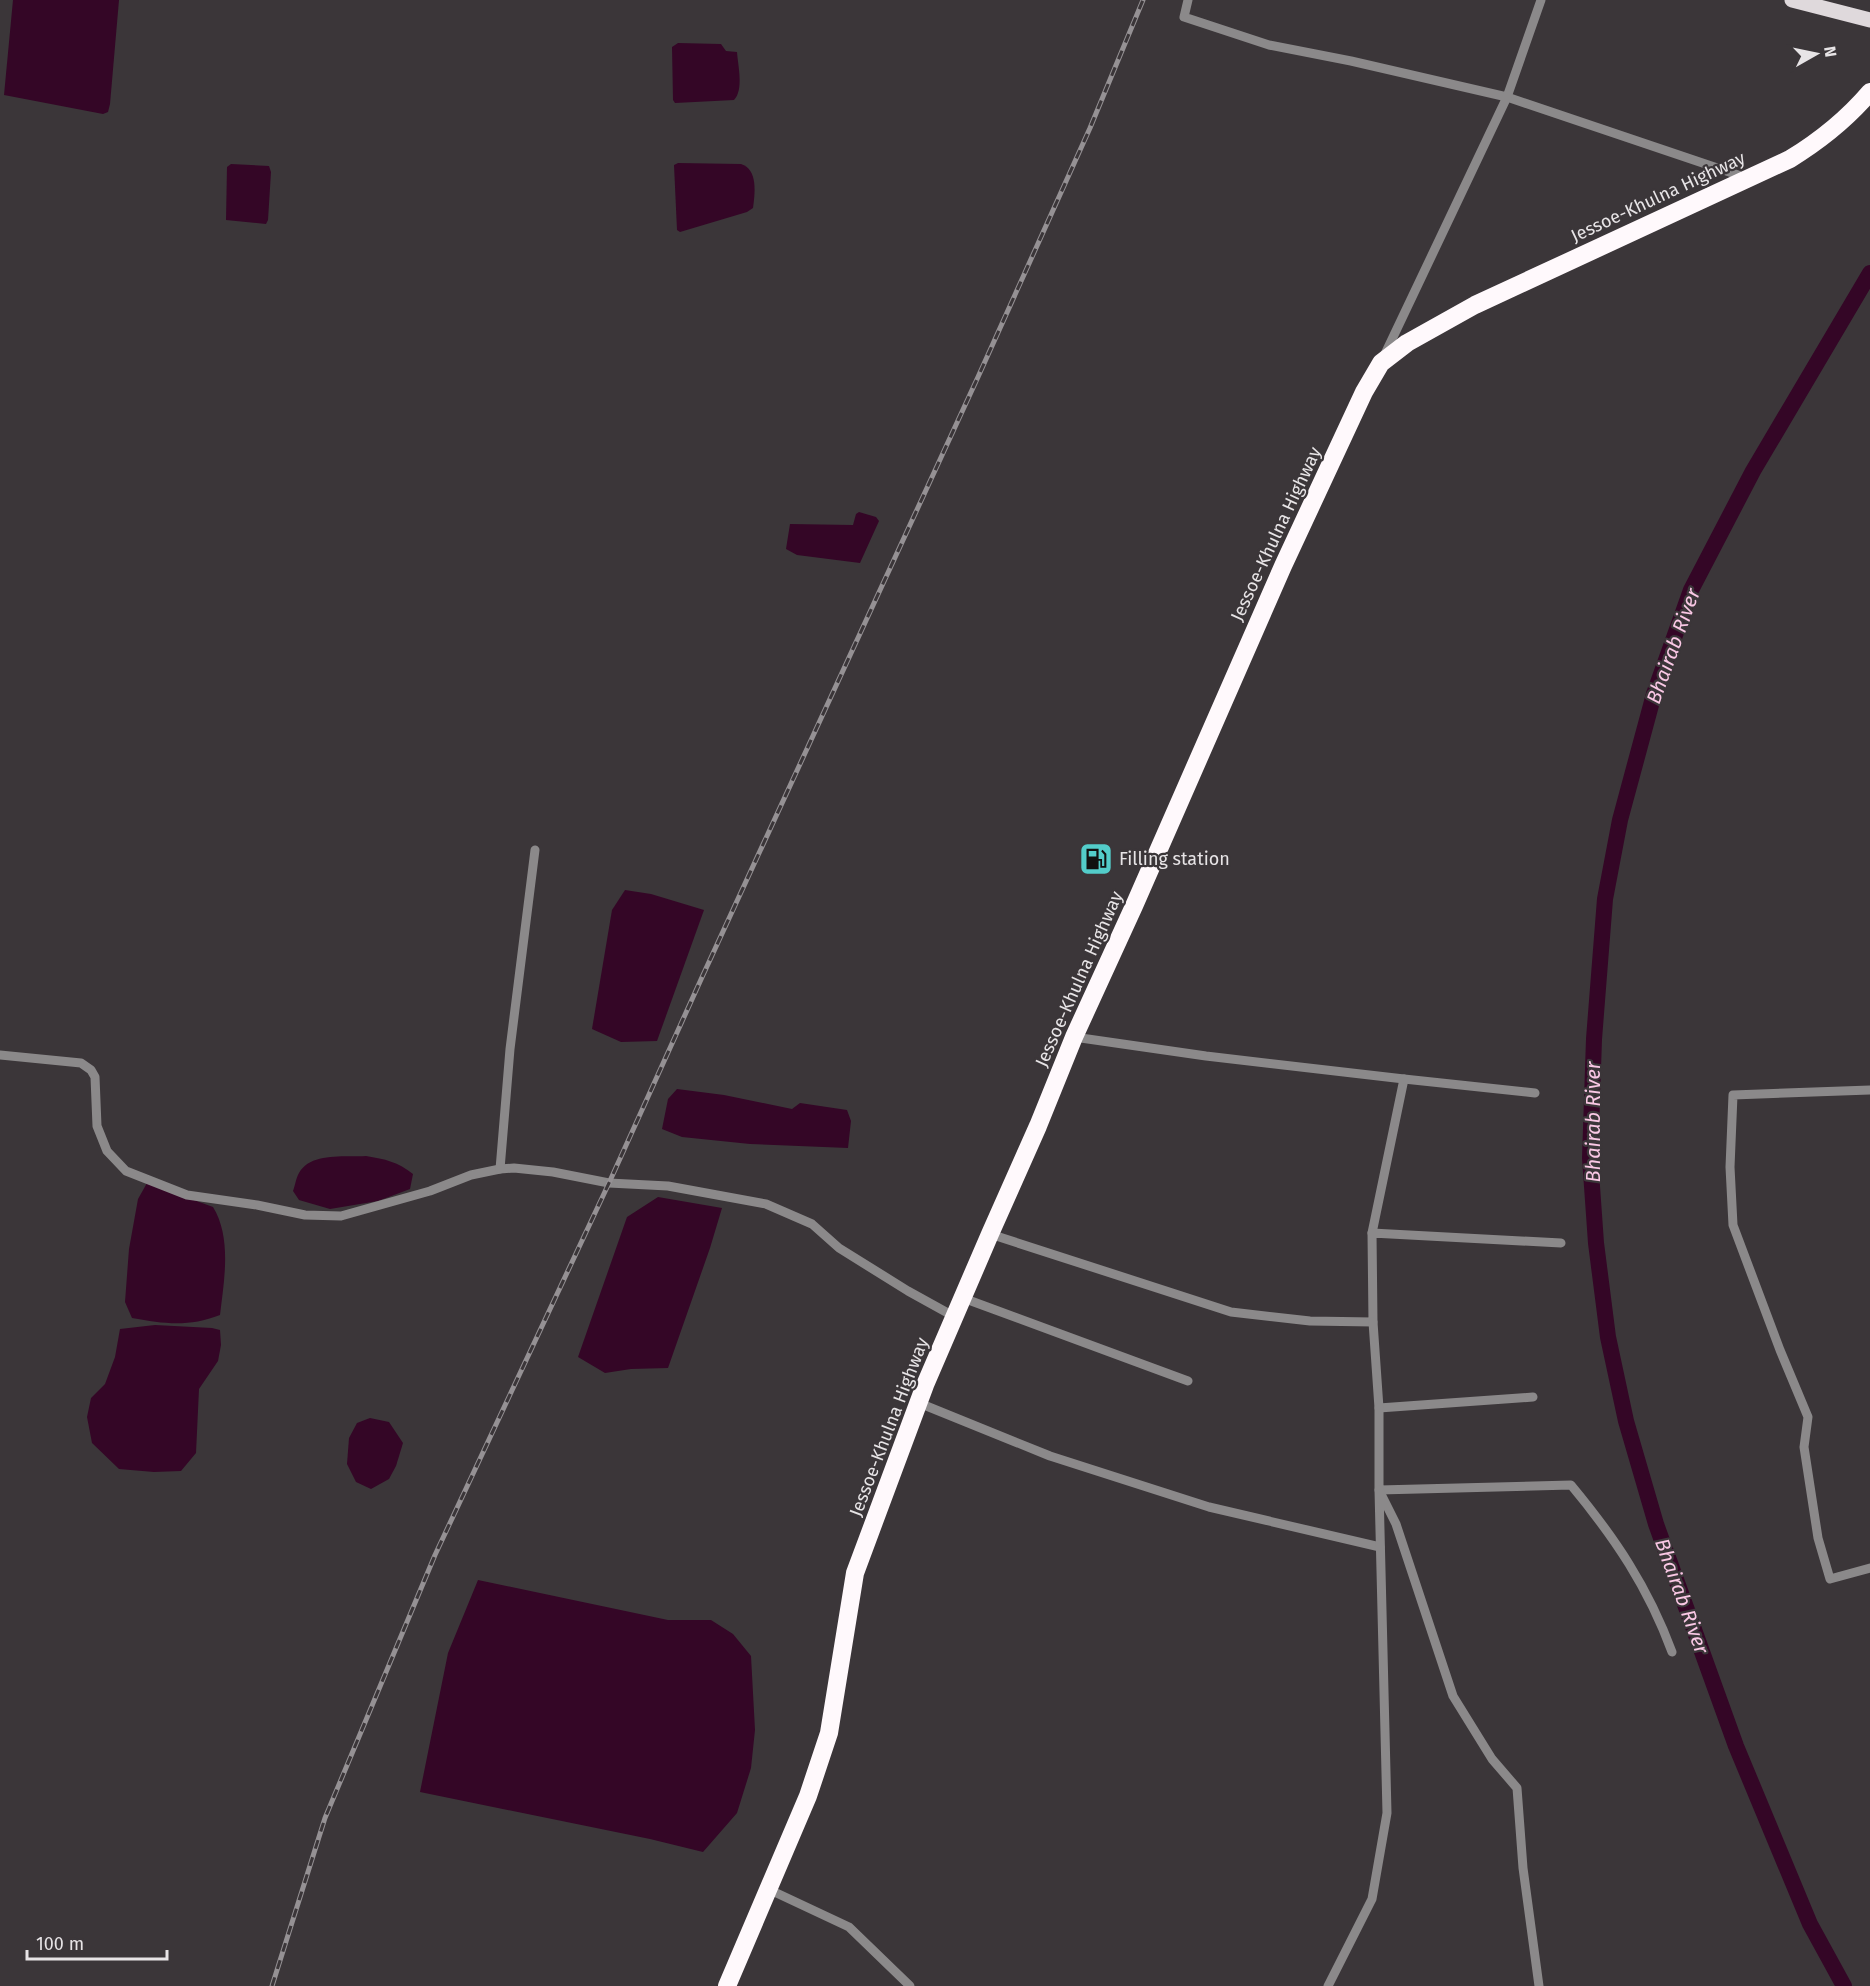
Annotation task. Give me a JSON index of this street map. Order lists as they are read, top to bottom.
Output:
{
  "streets": {
    "highway": ["Jessoe-Khulna Highway"]
  },
  "water": ["Bhairab River"],
  "places": {
    "fuel station": ["Filling station"]
  },
  "scale_bar": "100 m",
  "north": "right"
}
